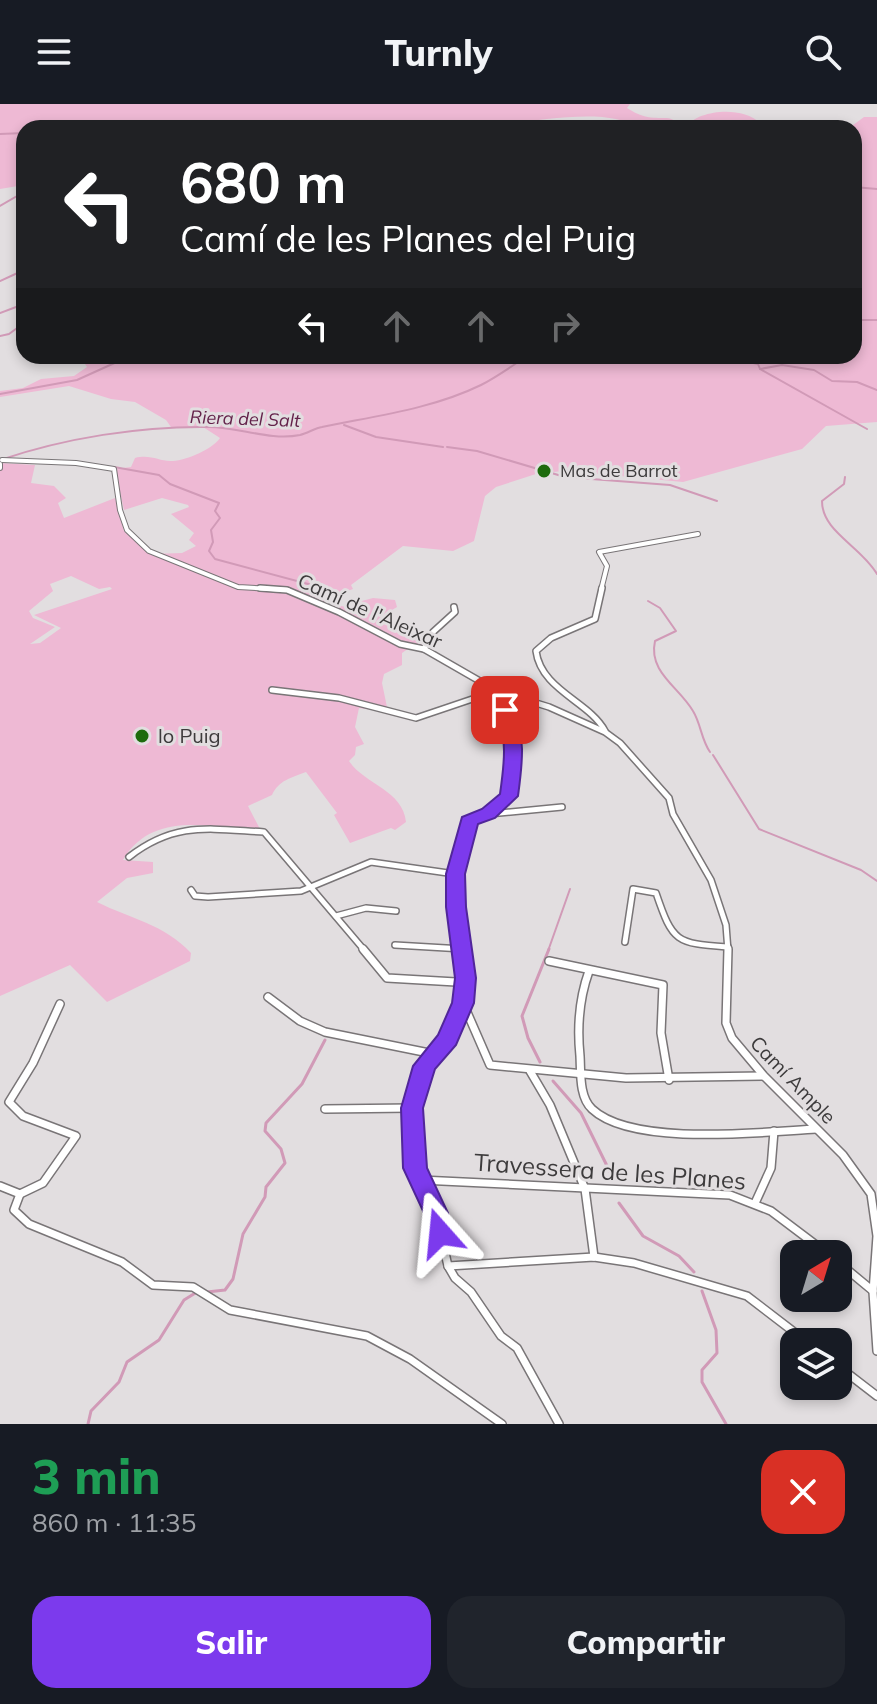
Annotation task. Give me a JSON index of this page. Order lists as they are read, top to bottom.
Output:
{
  "streets": {
    "street": ["Camí de l'Aleixar", "Camí Ample", "Travessera de les Planes"]
  },
  "crossings": [
    ["Camí de l'Aleixar", "Camí Ample"]
  ],
  "water": ["Riera del Salt"],
  "places": ["Mas de Barrot", "lo Puig"],
  "north": "top right",
  "page": {
    "header": "Turnly",
    "turn": ["680 m", "Camí de les Planes del Puig"],
    "heading": ["3 min", "860 m · 11:35"],
    "buttons": ["Salir", "Compartir"]
  }
}
